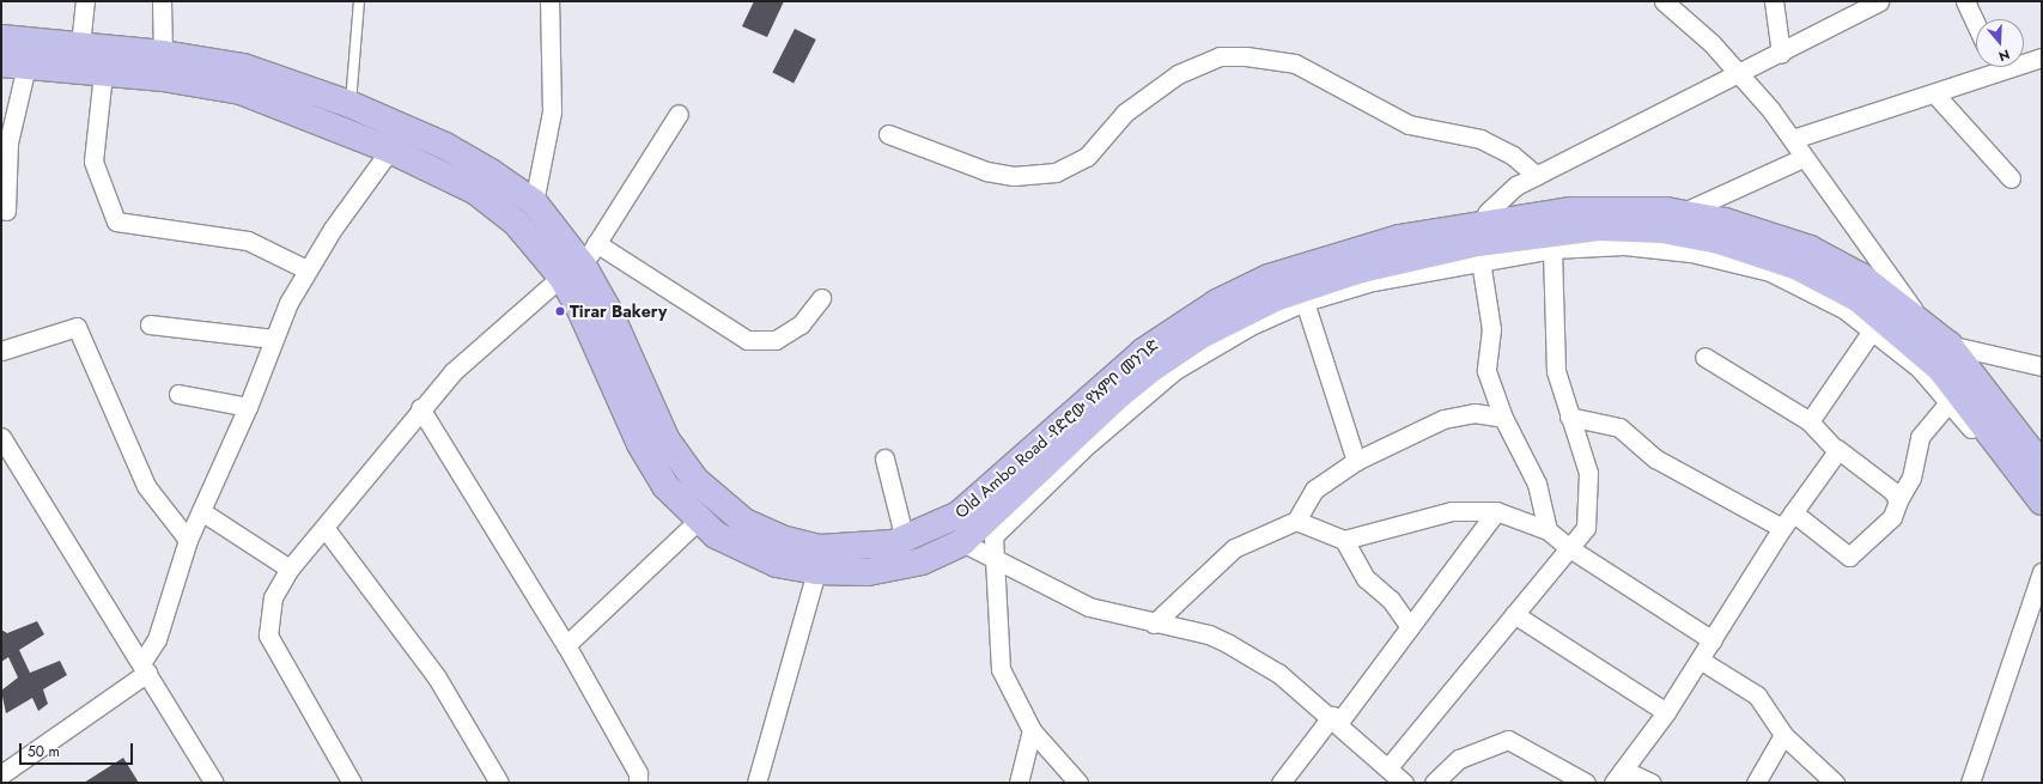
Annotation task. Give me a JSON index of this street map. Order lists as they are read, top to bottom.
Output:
{
  "streets": {
    "main road": ["Old Ambo Road -የድሮው የአምቦ መንገድ"]
  },
  "places": ["Tirar Bakery"],
  "scale_bar": "50 m",
  "north": "bottom"
}
